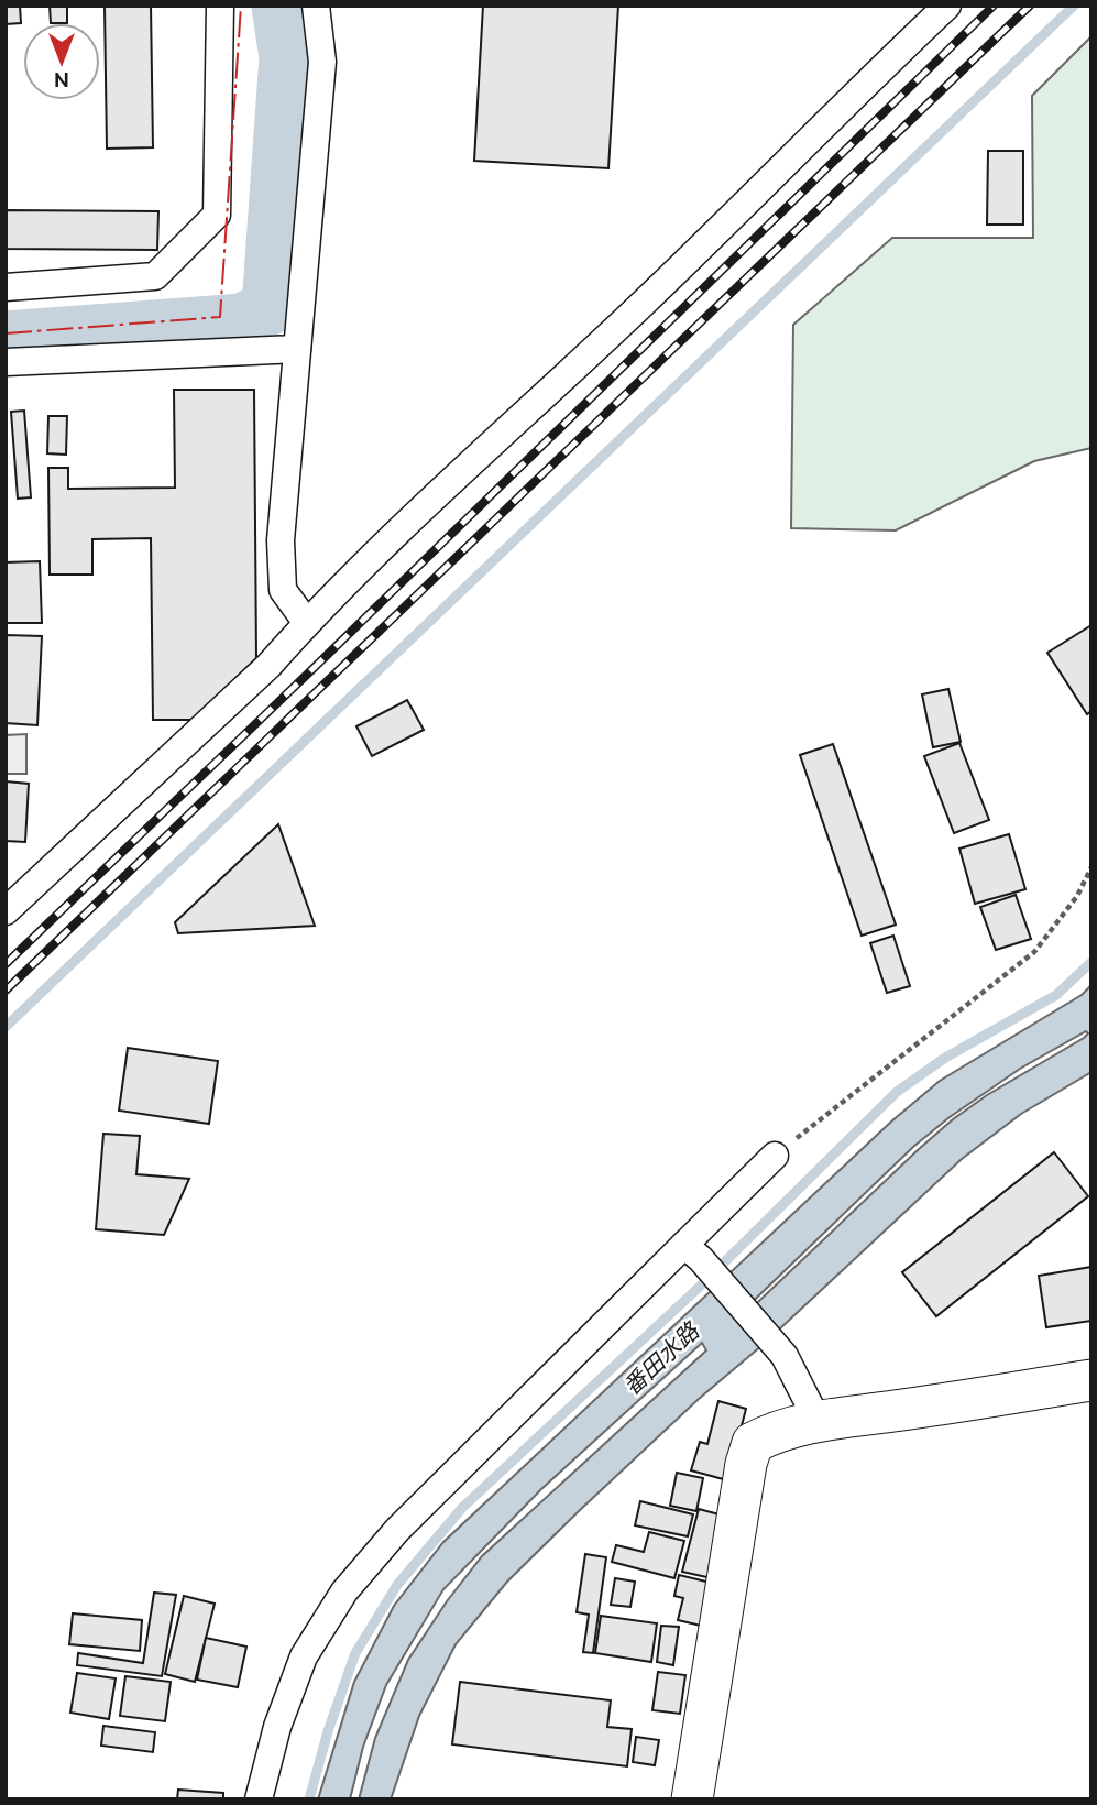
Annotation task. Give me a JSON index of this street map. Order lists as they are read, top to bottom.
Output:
{
  "water": ["番田水路"],
  "north": "bottom"
}
